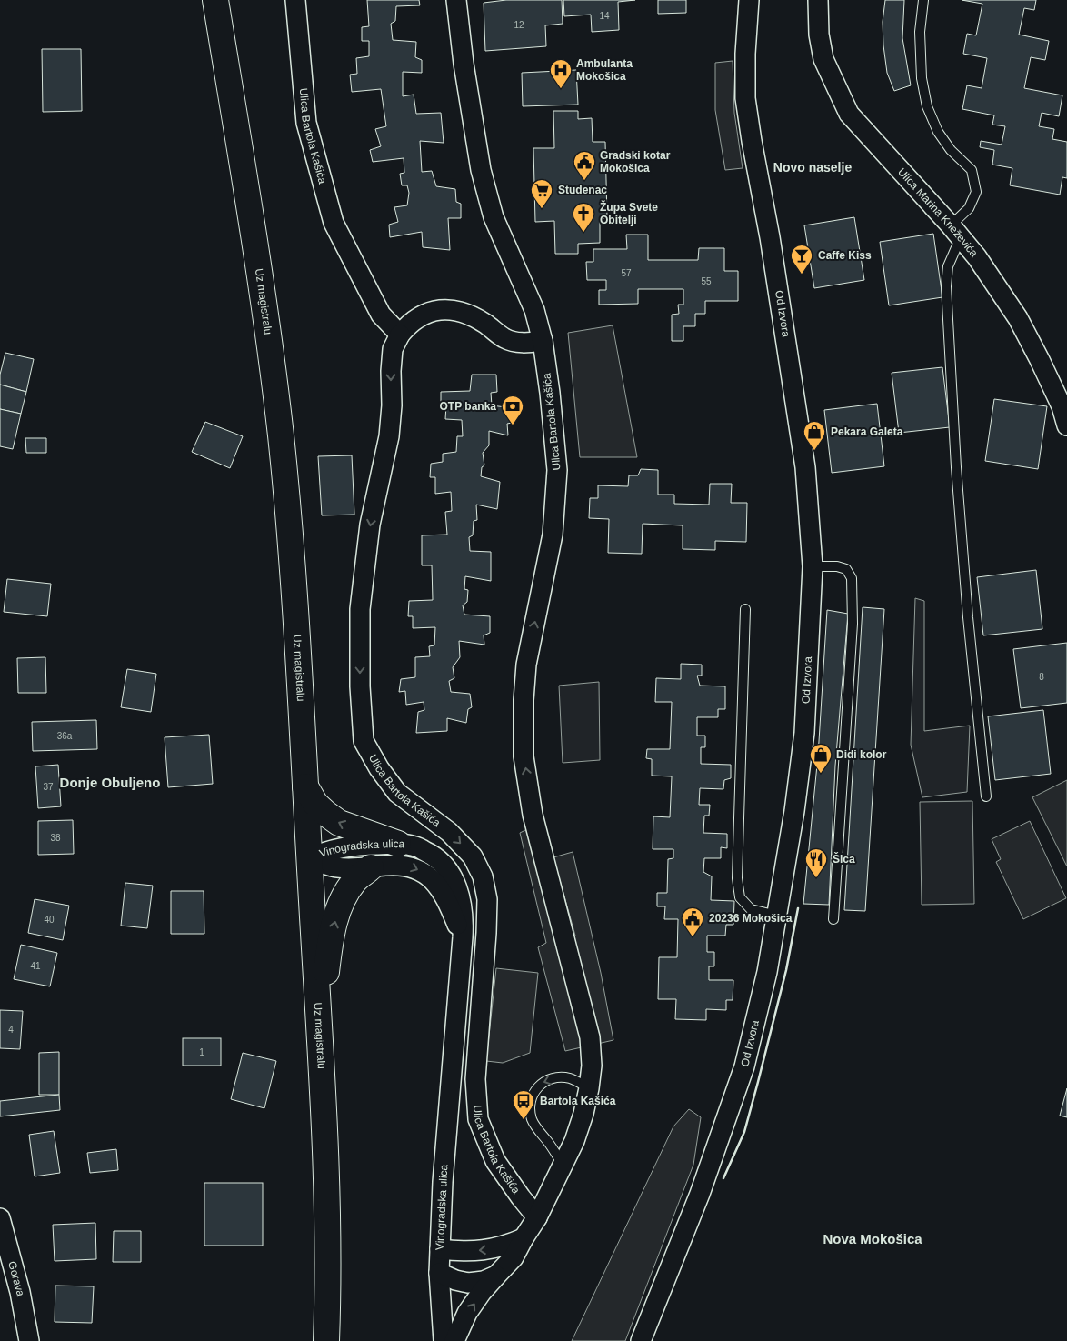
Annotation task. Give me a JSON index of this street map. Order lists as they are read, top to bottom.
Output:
{
  "streets": {
    "main road": ["Uz magistralu"],
    "street": [
      "Ulica Bartola Kašića",
      "Ulica Marina Kneževića",
      "Od Izvora",
      "Vinogradska ulica",
      "Gorava"
    ]
  },
  "crossings": [
    ["Ulica Bartola Kašića", "Vinogradska ulica"],
    ["Uz magistralu", "Vinogradska ulica"]
  ],
  "districts": ["Novo naselje", "Donje Obuljeno", "Nova Mokošica"],
  "places": {
    "hospital": ["Ambulanta Mokošica"],
    "public building": ["Gradski kotar Mokošica", "20236 Mokošica"],
    "supermarket": ["Studenac"],
    "church": ["Župa Svete Obitelji"],
    "bar": ["Caffe Kiss"],
    "bank": ["OTP banka"],
    "shop": ["Pekara Galeta", "Didi kolor"],
    "restaurant": ["Šica"],
    "bus stop": ["Bartola Kašića"]
  },
  "house_numbers": [
    "14",
    "12",
    "57",
    "55",
    "8",
    "36a",
    "37",
    "38",
    "40",
    "41",
    "4",
    "1"
  ]
}
